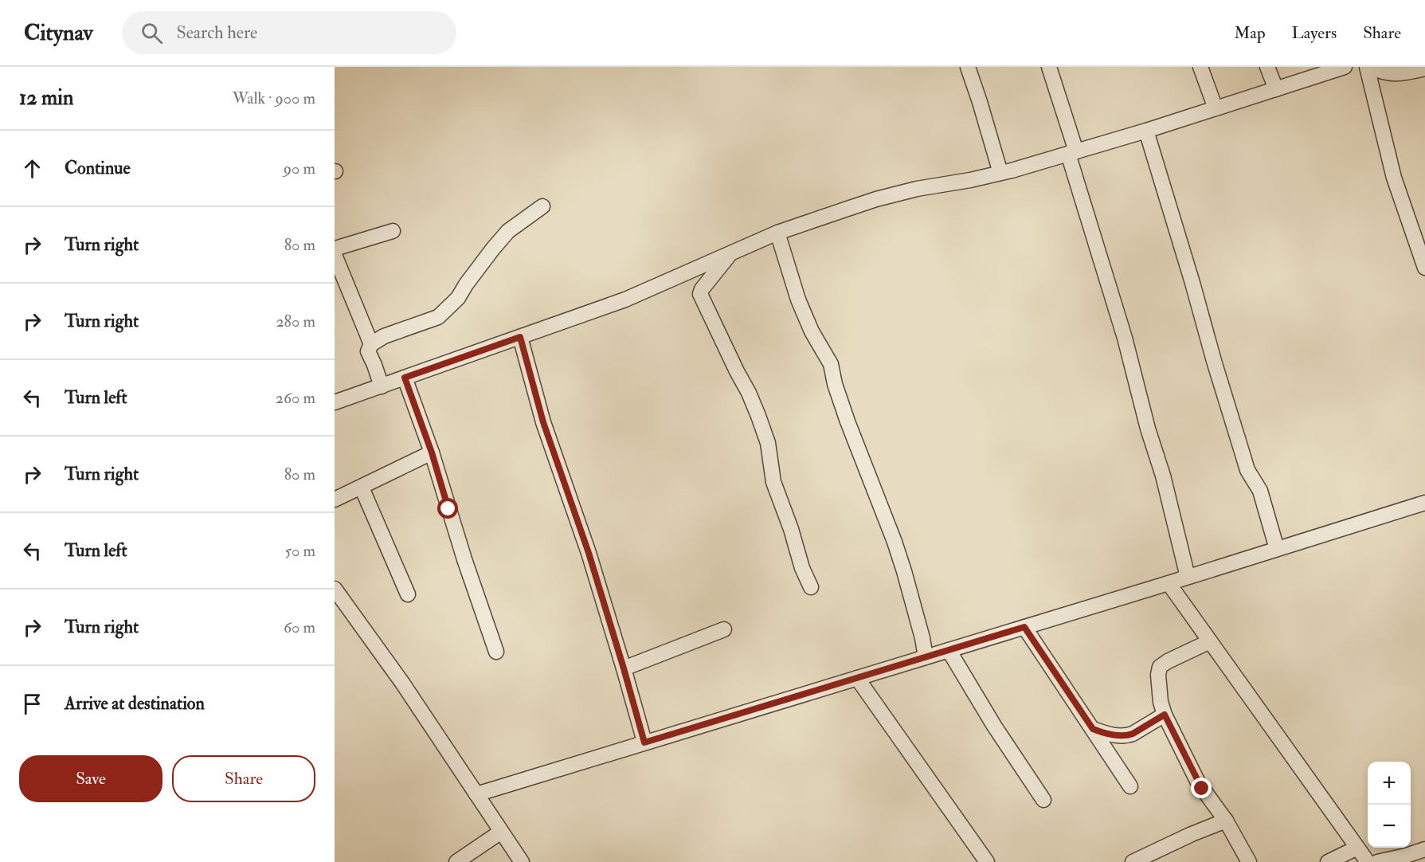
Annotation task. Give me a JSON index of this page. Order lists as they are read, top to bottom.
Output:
{
  "page": {
    "header": "Citynav",
    "search": "Search here",
    "nav": ["Map", "Layers", "Share"],
    "heading": ["12 min", "Walk · 900 m"],
    "list": [
      ["Continue", "90 m"],
      ["Turn right", "80 m"],
      ["Turn right", "280 m"],
      ["Turn left", "260 m"],
      ["Turn right", "80 m"],
      ["Turn left", "50 m"],
      ["Turn right", "60 m"],
      "Arrive at destination"
    ],
    "buttons": ["Save", "Share"],
    "map_buttons": ["+", "−"]
  }
}
